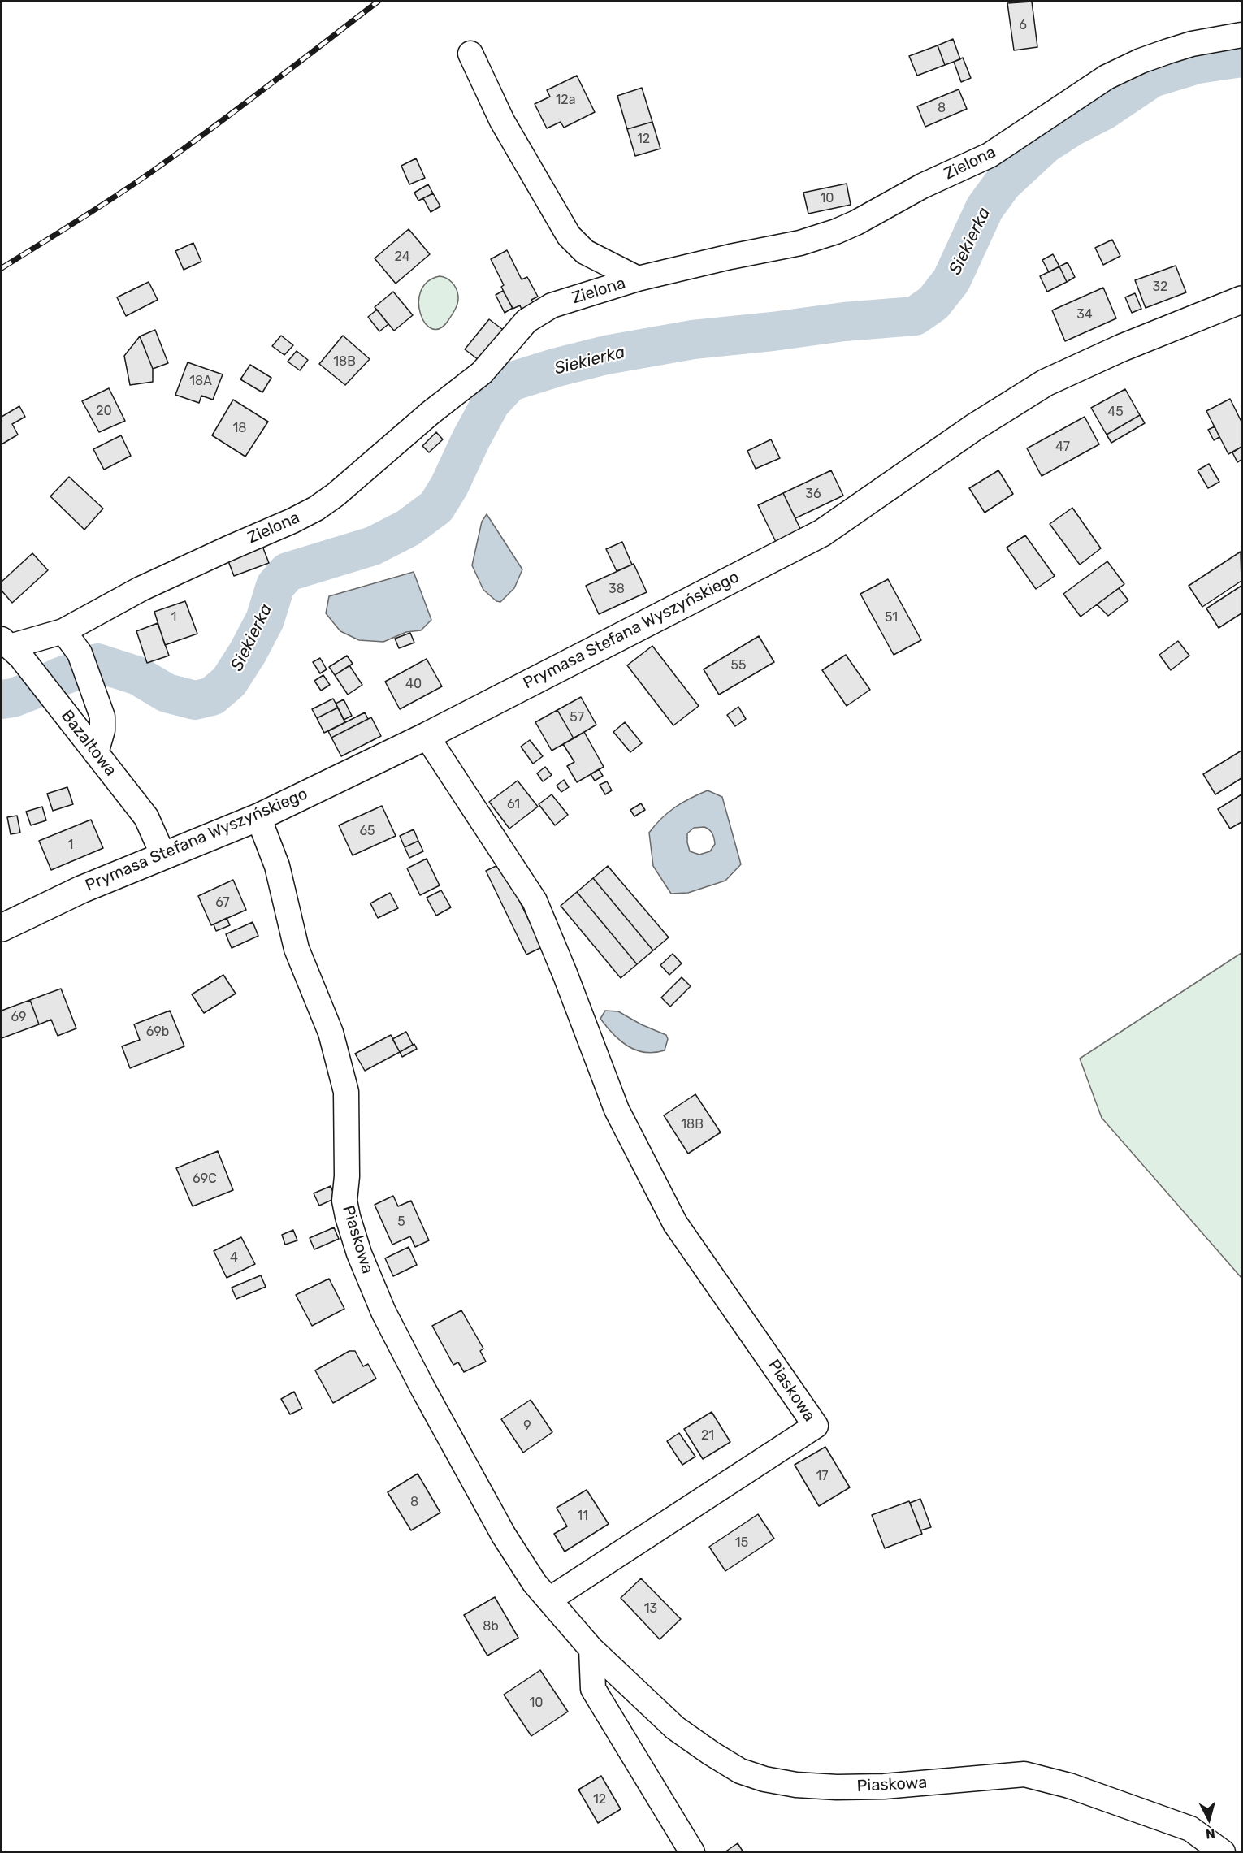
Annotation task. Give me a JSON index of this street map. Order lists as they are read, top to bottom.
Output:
{
  "streets": {
    "main road": ["Prymasa Stefana Wyszyńskiego"],
    "street": ["Zielona", "Bazaltowa", "Piaskowa"]
  },
  "crossings": [
    ["Zielona", "Bazaltowa"],
    ["Prymasa Stefana Wyszyńskiego", "Bazaltowa"],
    ["Prymasa Stefana Wyszyńskiego", "Piaskowa"]
  ],
  "water": ["Siekierka"],
  "house_numbers": [
    "6",
    "12a",
    "8",
    "12",
    "10",
    "24",
    "32",
    "34",
    "18B",
    "18A",
    "20",
    "45",
    "18",
    "47",
    "36",
    "38",
    "1",
    "51",
    "55",
    "40",
    "57",
    "61",
    "65",
    "1",
    "67",
    "69",
    "69b",
    "18B",
    "69C",
    "5",
    "4",
    "9",
    "21",
    "17",
    "8",
    "11",
    "15",
    "13",
    "8b",
    "10",
    "12"
  ],
  "north": "bottom"
}
